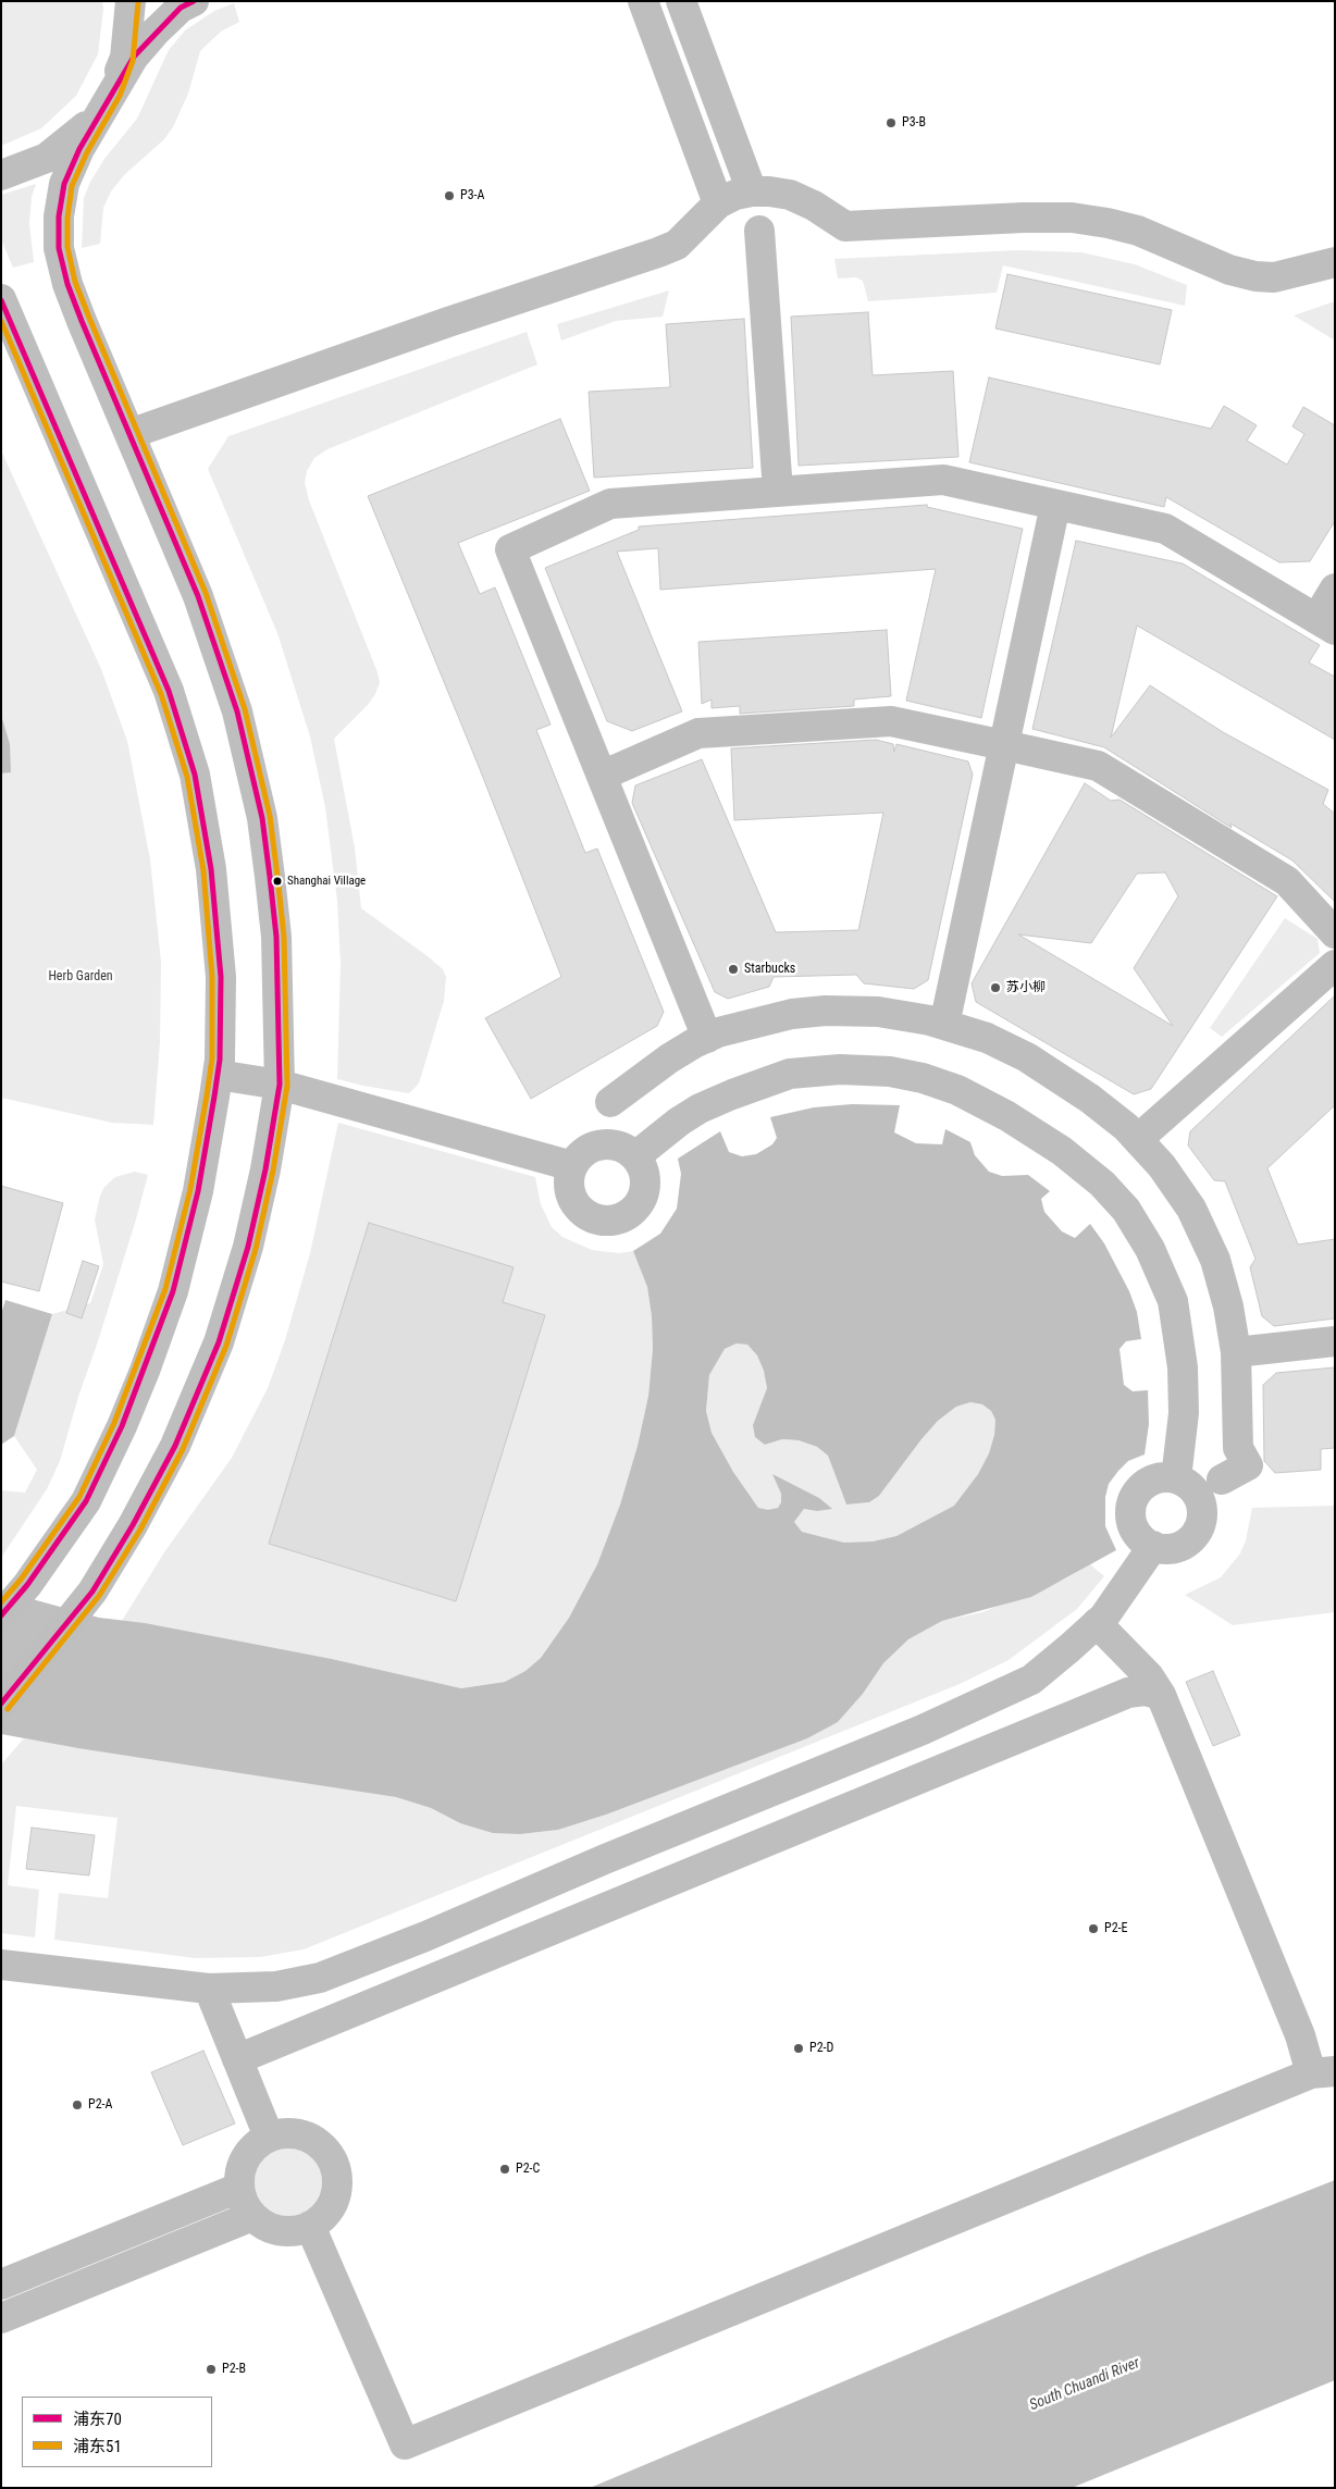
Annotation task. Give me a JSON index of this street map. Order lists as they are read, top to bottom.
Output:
{
  "water": ["South Chuandi River"],
  "parks": ["Herb Garden"],
  "places": [
    "P3-B",
    "P3-A",
    "Shanghai Village",
    "Starbucks",
    "苏小柳",
    "P2-E",
    "P2-D",
    "P2-A",
    "P2-C",
    "P2-B"
  ],
  "lines": ["transit line 浦东70", "transit line 浦东51"],
  "legend": ["浦东70", "浦东51"]
}
